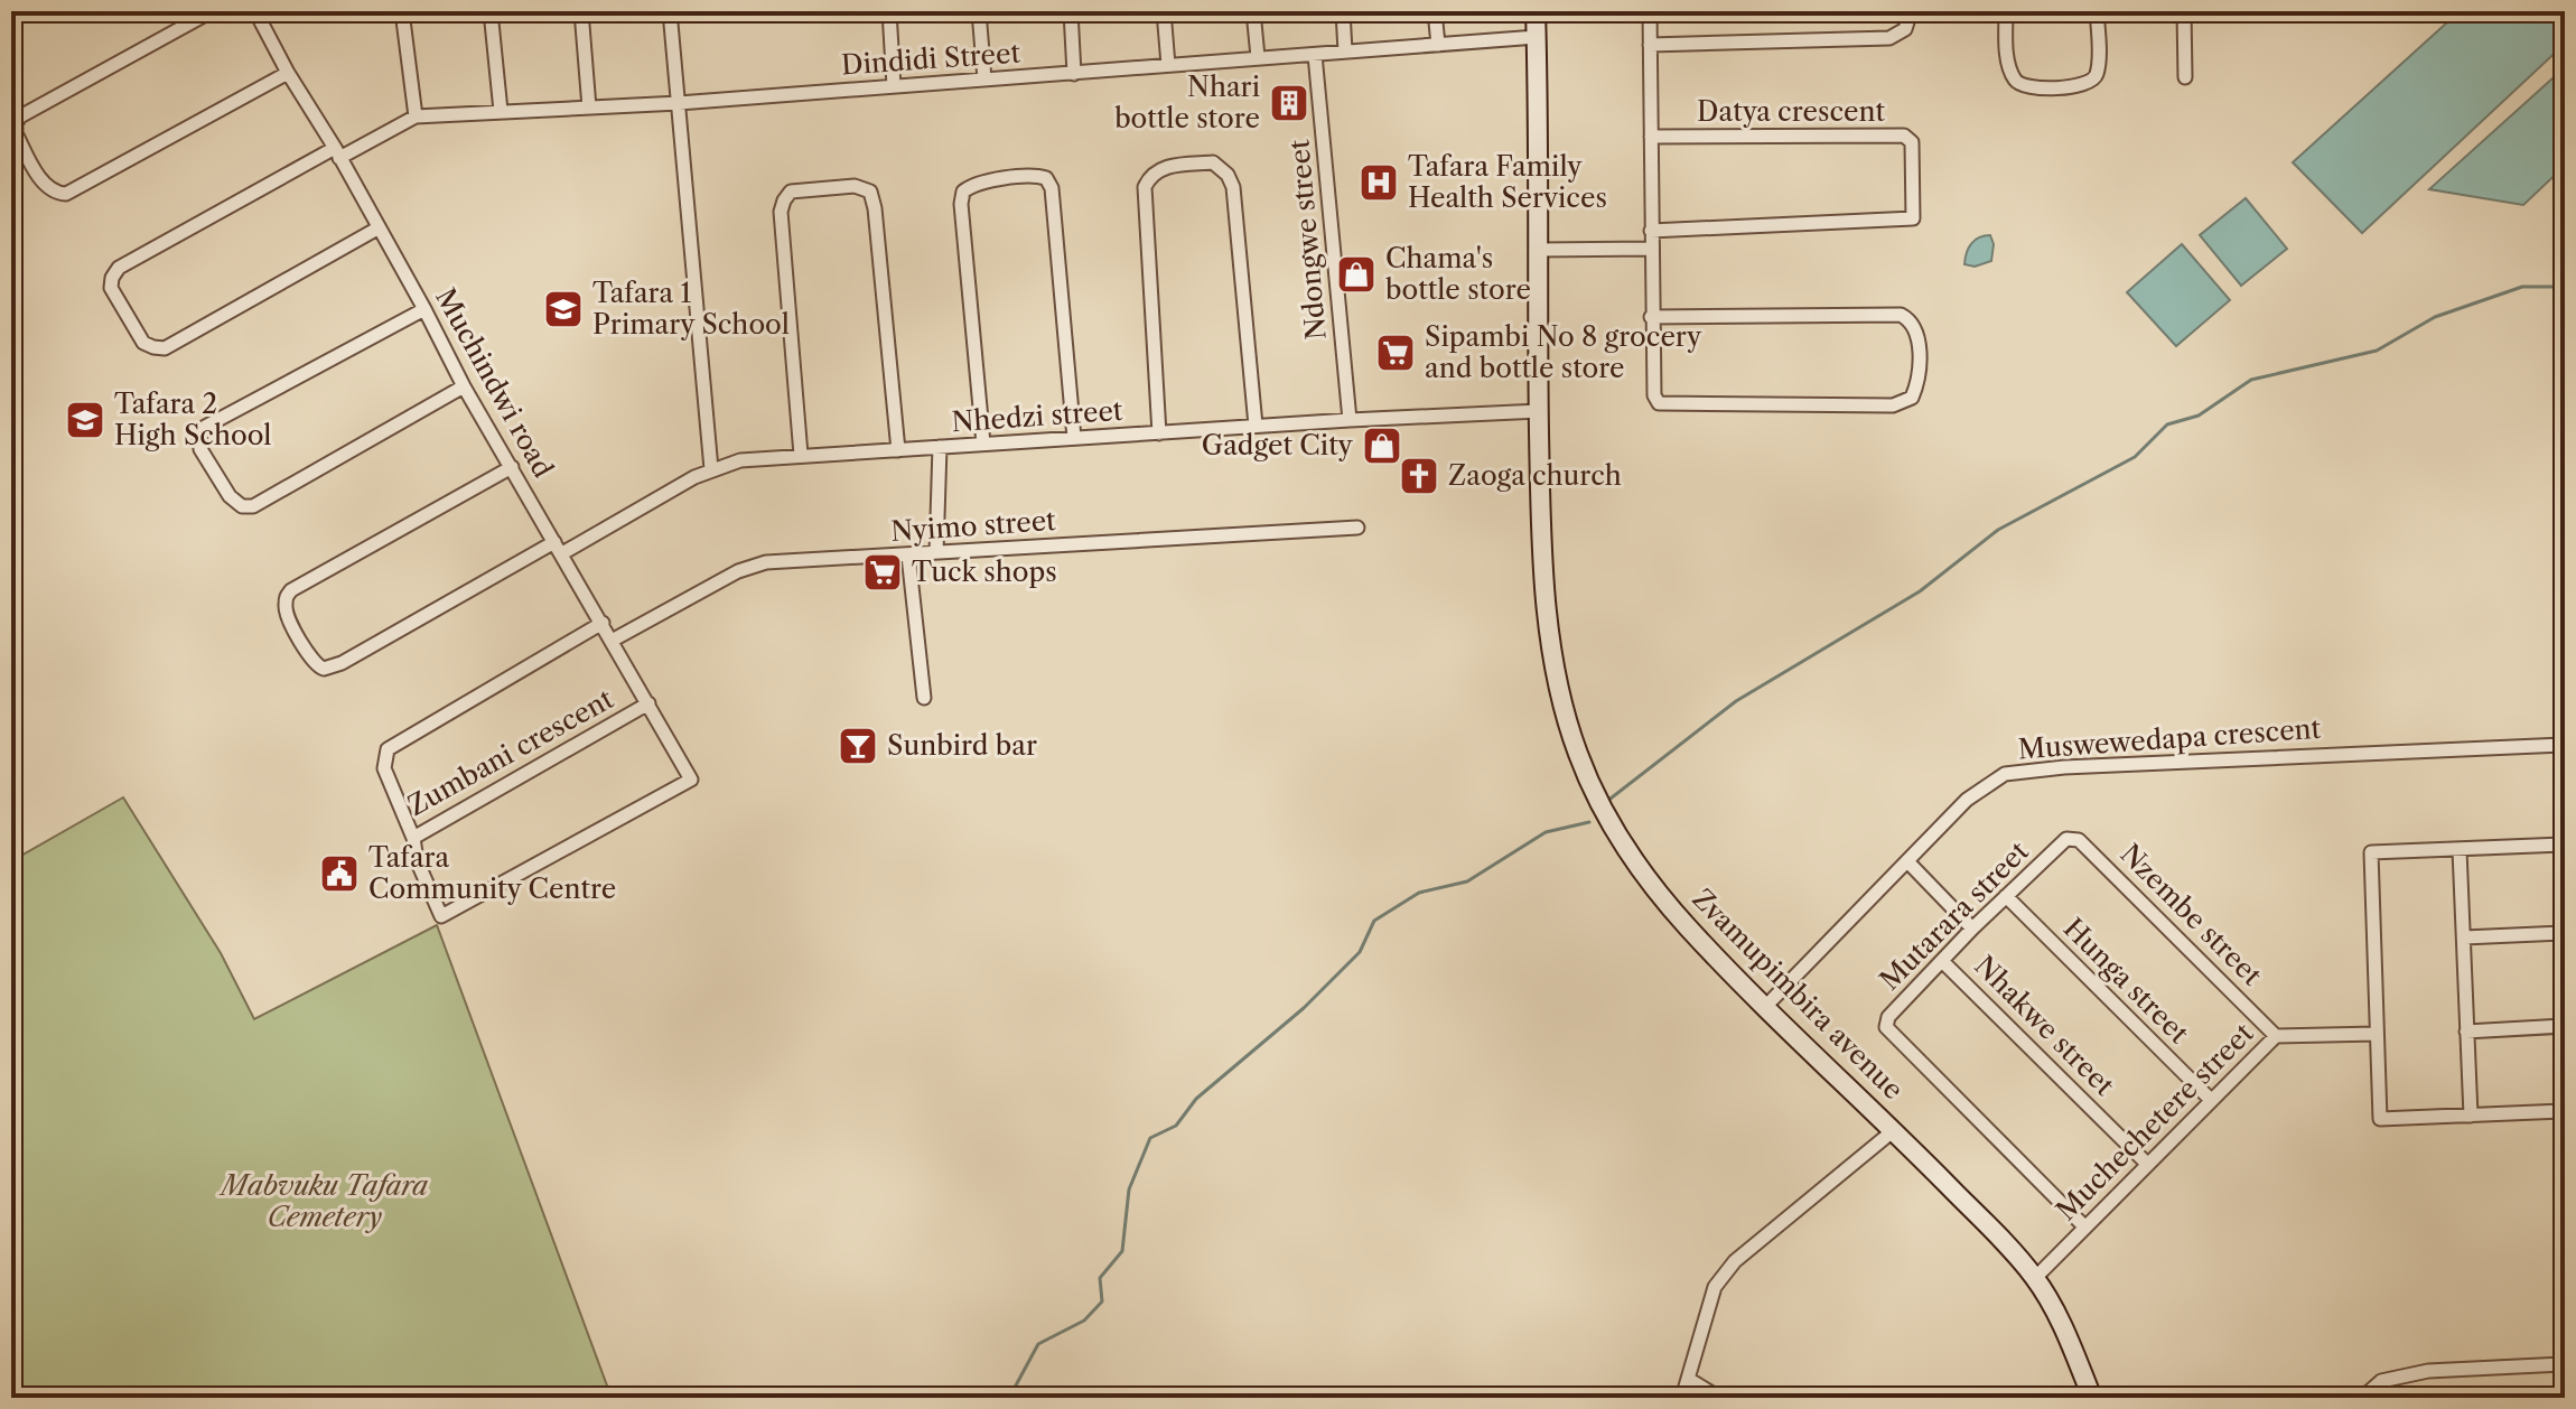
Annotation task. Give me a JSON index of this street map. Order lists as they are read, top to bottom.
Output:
{
  "streets": {
    "street": [
      "Dindidi Street",
      "Datya crescent",
      "Ndongwe street",
      "Muchindwi road",
      "Nhedzi street",
      "Nyimo street",
      "Muswewedapa crescent",
      "Zumbani crescent",
      "Nzembe street",
      "Mutarara street",
      "Hunga street",
      "Zvamupimbira avenue",
      "Nhakwe street",
      "Muchechetere street"
    ]
  },
  "crossings": [
    ["Dindidi Street", "Ndongwe street"],
    ["Dindidi Street", "Muchindwi road"],
    ["Dindidi Street", "Zvamupimbira avenue"],
    ["Ndongwe street", "Nhedzi street"],
    ["Muchindwi road", "Nhedzi street"],
    ["Muchindwi road", "Nyimo street"],
    ["Muchindwi road", "Zumbani crescent"],
    ["Nhedzi street", "Zvamupimbira avenue"],
    ["Muswewedapa crescent", "Zvamupimbira avenue"],
    ["Nzembe street", "Mutarara street"],
    ["Nzembe street", "Muchechetere street"],
    ["Mutarara street", "Hunga street"],
    ["Mutarara street", "Nhakwe street"],
    ["Mutarara street", "Muchechetere street"],
    ["Hunga street", "Muchechetere street"],
    ["Zvamupimbira avenue", "Muchechetere street"],
    ["Nhakwe street", "Muchechetere street"]
  ],
  "parks": ["Mabvuku Tafara Cemetery"],
  "places": {
    "building": ["Nhari bottle store"],
    "hospital": ["Tafara Family Health Services"],
    "shop": ["Chama's bottle store", "Gadget City"],
    "school or university": ["Tafara 1 Primary School", "Tafara 2 High School"],
    "supermarket": ["Sipambi No 8 grocery and bottle store", "Tuck shops"],
    "church": ["Zaoga church"],
    "bar": ["Sunbird bar"],
    "public building": ["Tafara Community Centre"]
  }
}
